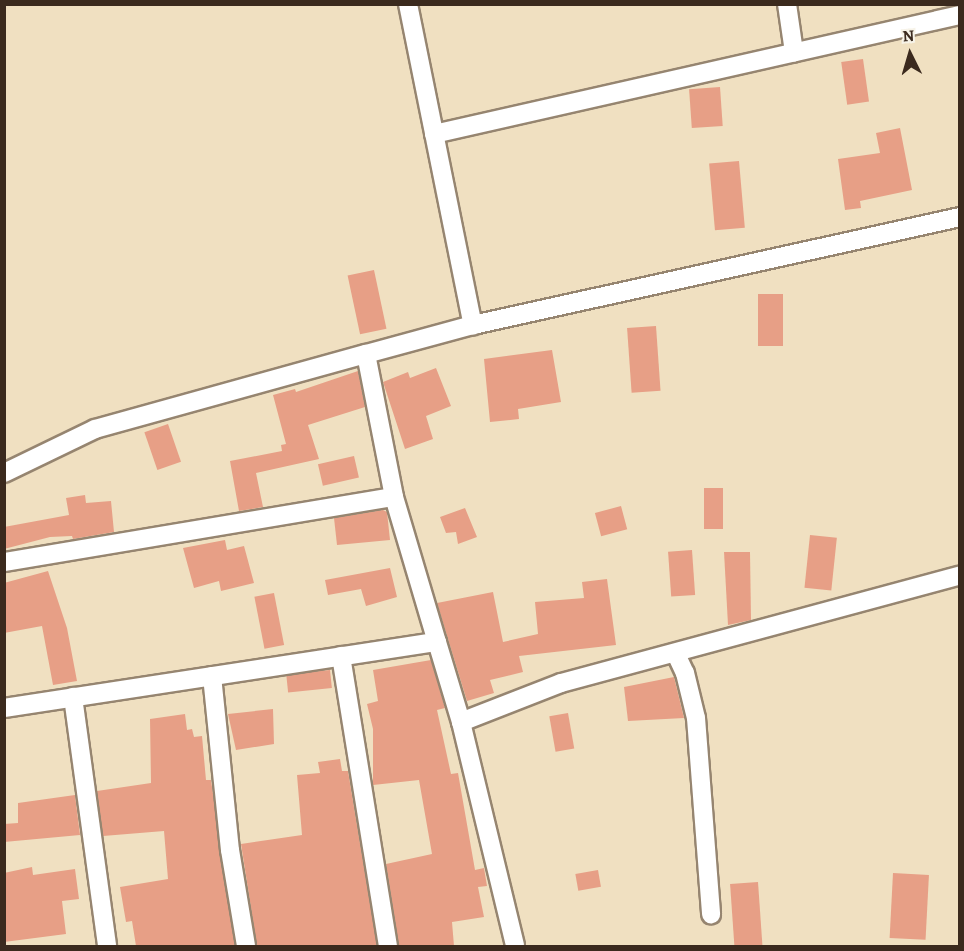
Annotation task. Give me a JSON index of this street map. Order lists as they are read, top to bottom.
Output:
{
  "north": "top"
}
